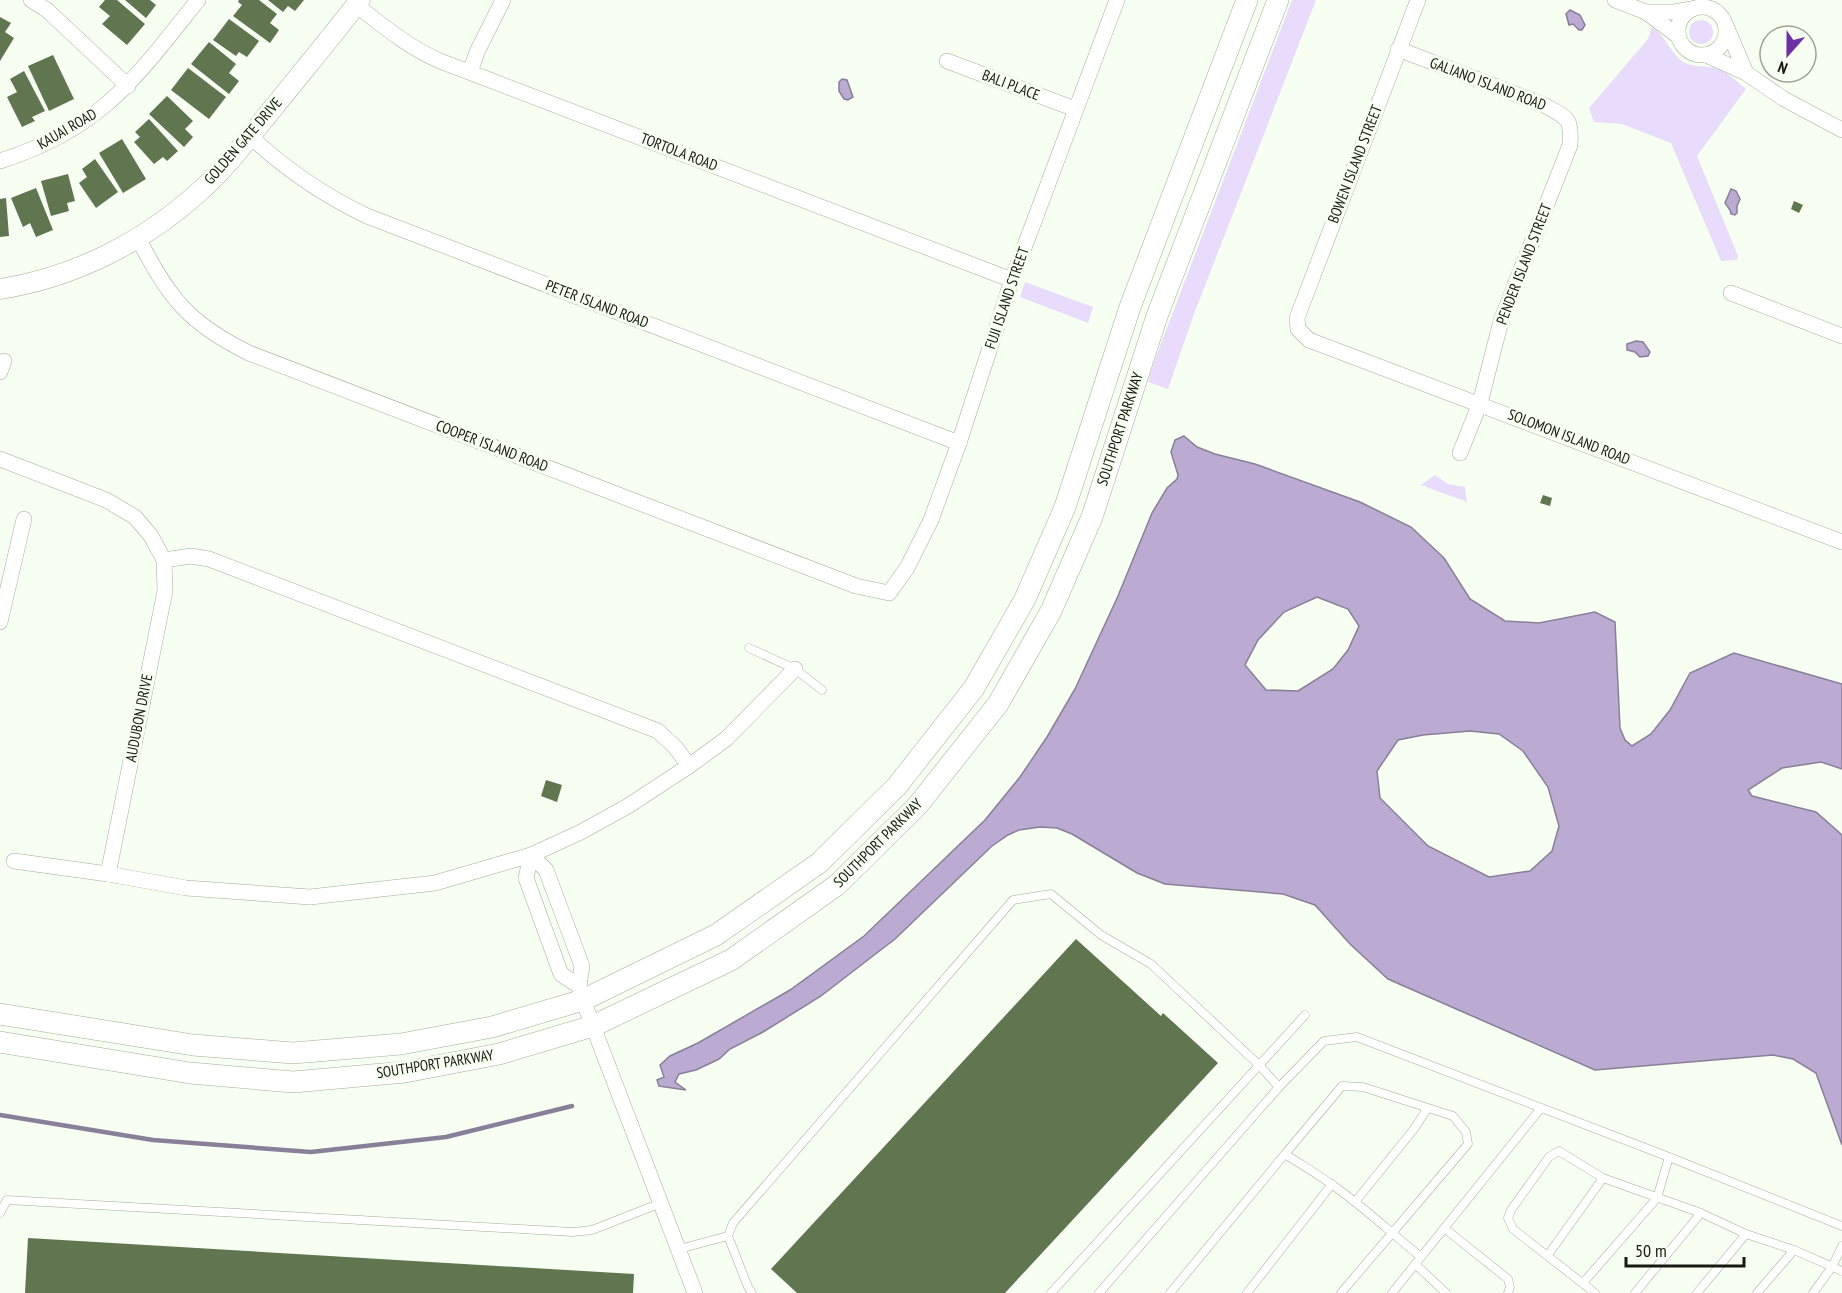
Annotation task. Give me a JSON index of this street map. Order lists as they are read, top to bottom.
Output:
{
  "streets": {
    "main road": ["SOUTHPORT PARKWAY"],
    "street": [
      "GALIANO ISLAND ROAD",
      "BALI PLACE",
      "KAUAI ROAD",
      "GOLDEN GATE DRIVE",
      "TORTOLA ROAD",
      "BOWEN ISLAND STREET",
      "PENDER ISLAND STREET",
      "FUJI ISLAND STREET",
      "PETER ISLAND ROAD",
      "SOLOMON ISLAND ROAD",
      "COOPER ISLAND ROAD",
      "AUDUBON DRIVE"
    ]
  },
  "crossings": [
    ["GALIANO ISLAND ROAD", "BOWEN ISLAND STREET"],
    ["GALIANO ISLAND ROAD", "PENDER ISLAND STREET"],
    ["BALI PLACE", "FUJI ISLAND STREET"],
    ["GOLDEN GATE DRIVE", "TORTOLA ROAD"],
    ["GOLDEN GATE DRIVE", "PETER ISLAND ROAD"],
    ["GOLDEN GATE DRIVE", "COOPER ISLAND ROAD"],
    ["TORTOLA ROAD", "FUJI ISLAND STREET"],
    ["BOWEN ISLAND STREET", "SOLOMON ISLAND ROAD"],
    ["PENDER ISLAND STREET", "SOLOMON ISLAND ROAD"],
    ["FUJI ISLAND STREET", "PETER ISLAND ROAD"],
    ["FUJI ISLAND STREET", "COOPER ISLAND ROAD"]
  ],
  "scale_bar": "50 m",
  "north": "bottom"
}
